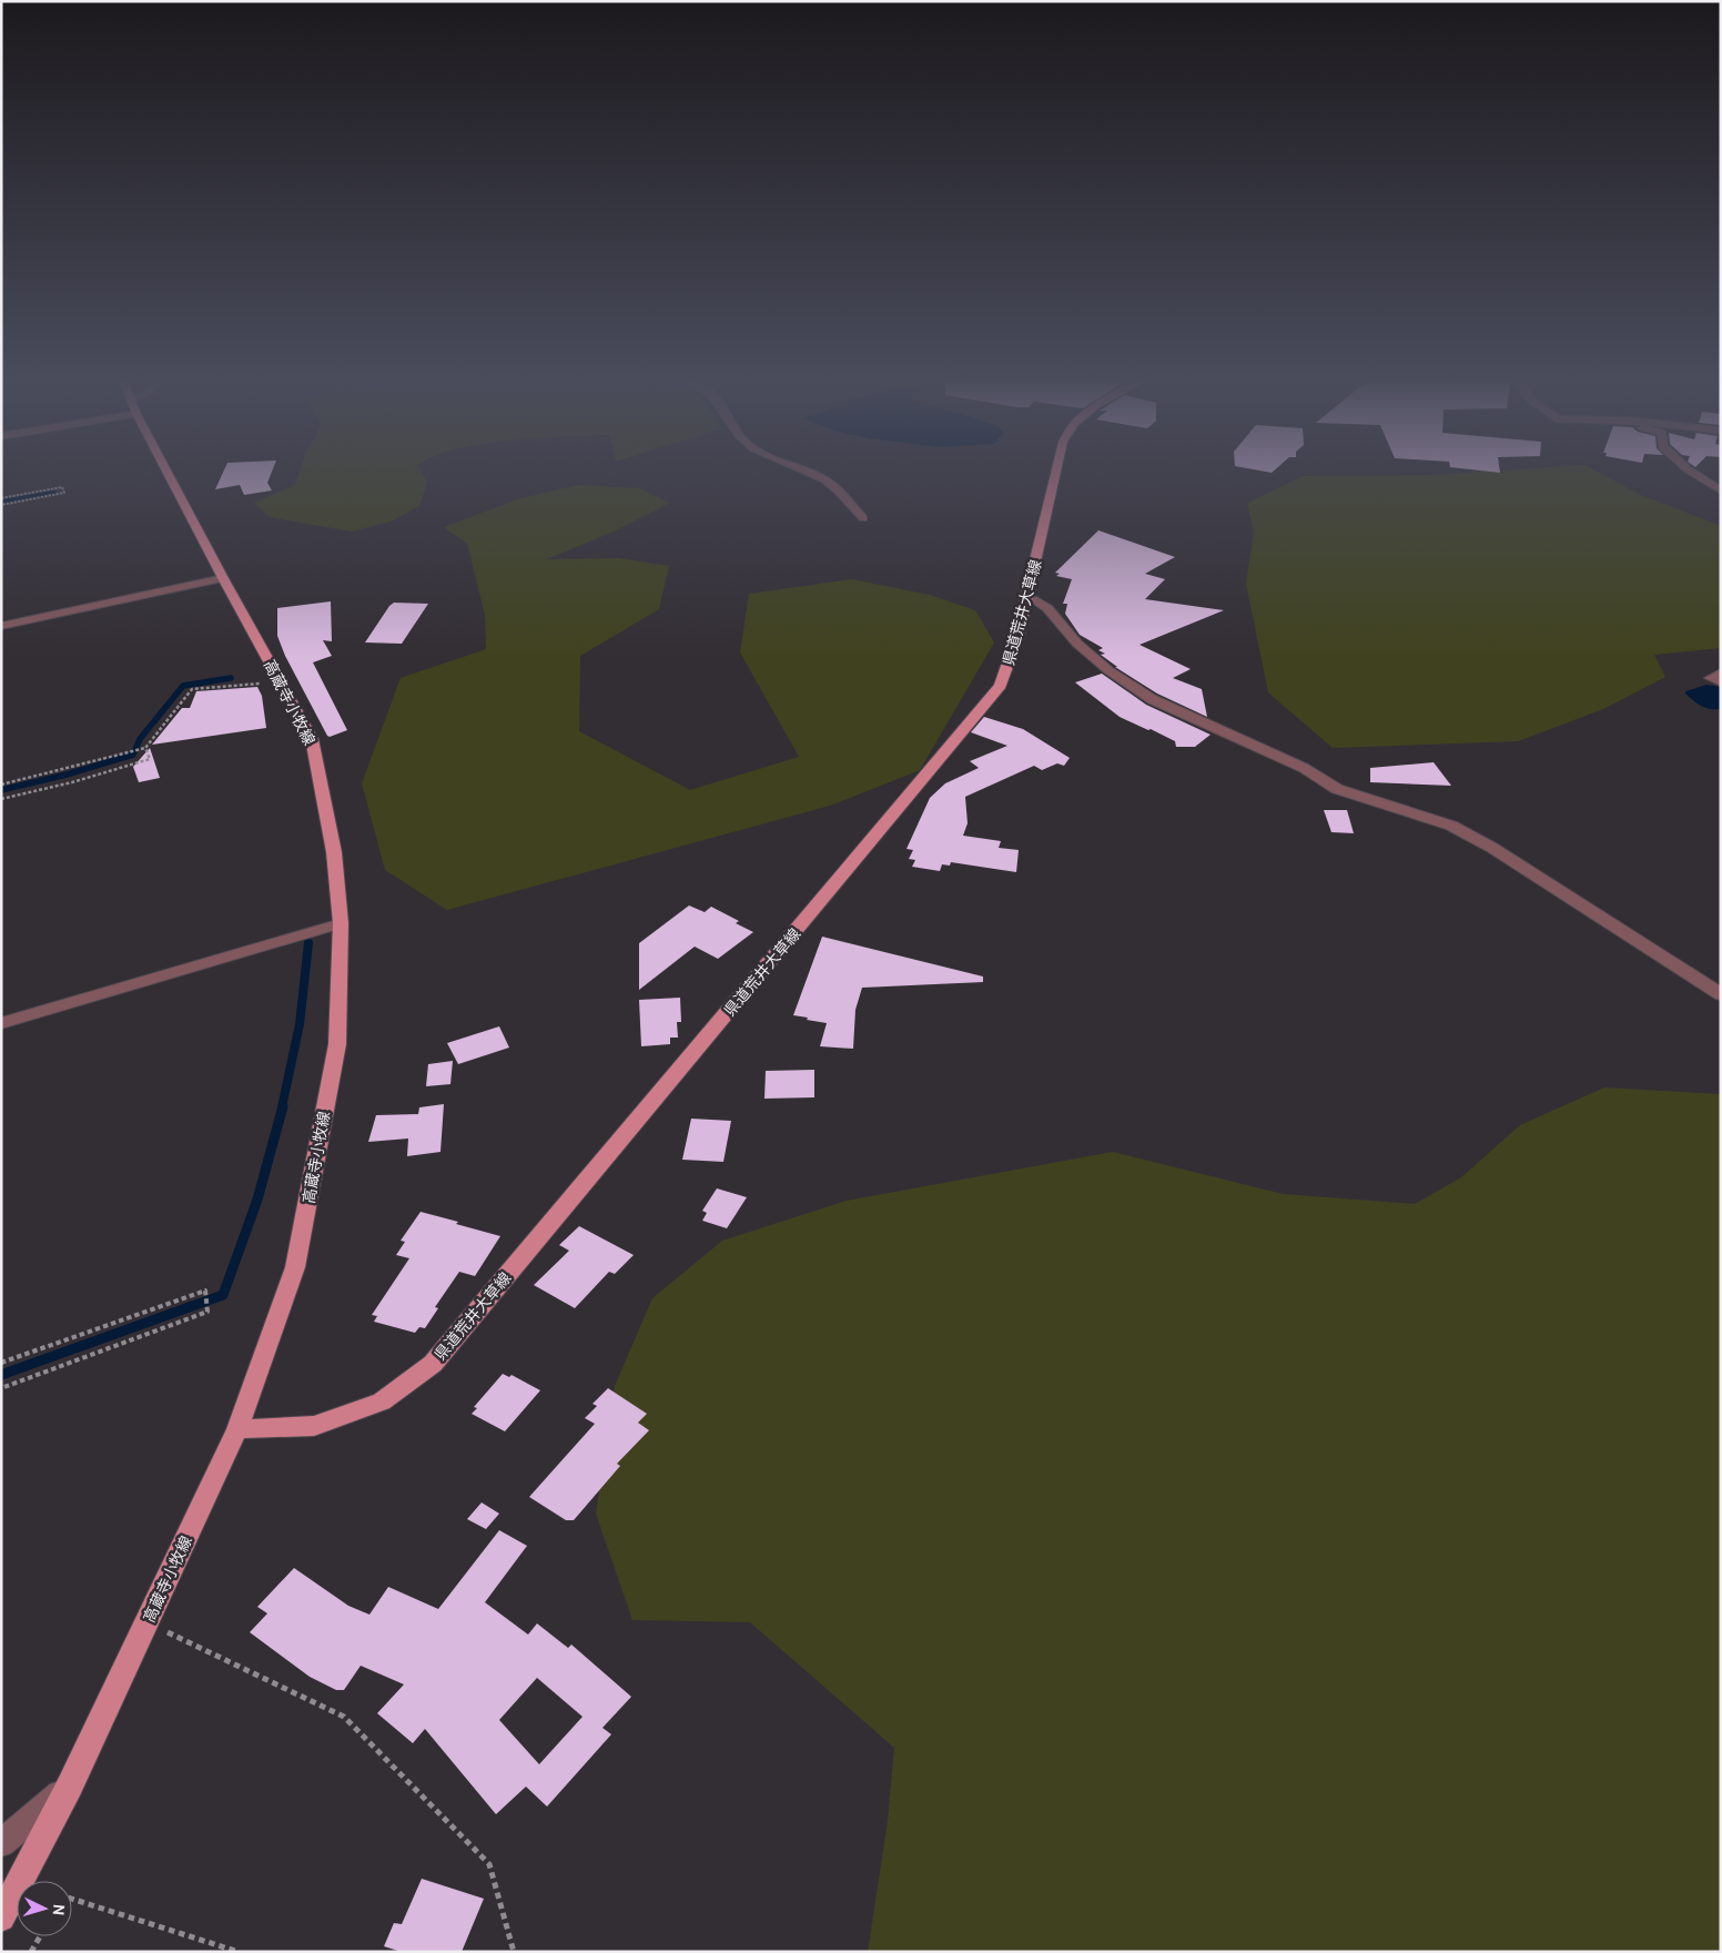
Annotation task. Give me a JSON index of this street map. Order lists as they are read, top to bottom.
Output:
{
  "streets": {
    "main road": ["県道荒井大草線", "高蔵寺小牧線"]
  },
  "crossings": [
    ["県道荒井大草線", "高蔵寺小牧線"]
  ],
  "north": "right"
}
